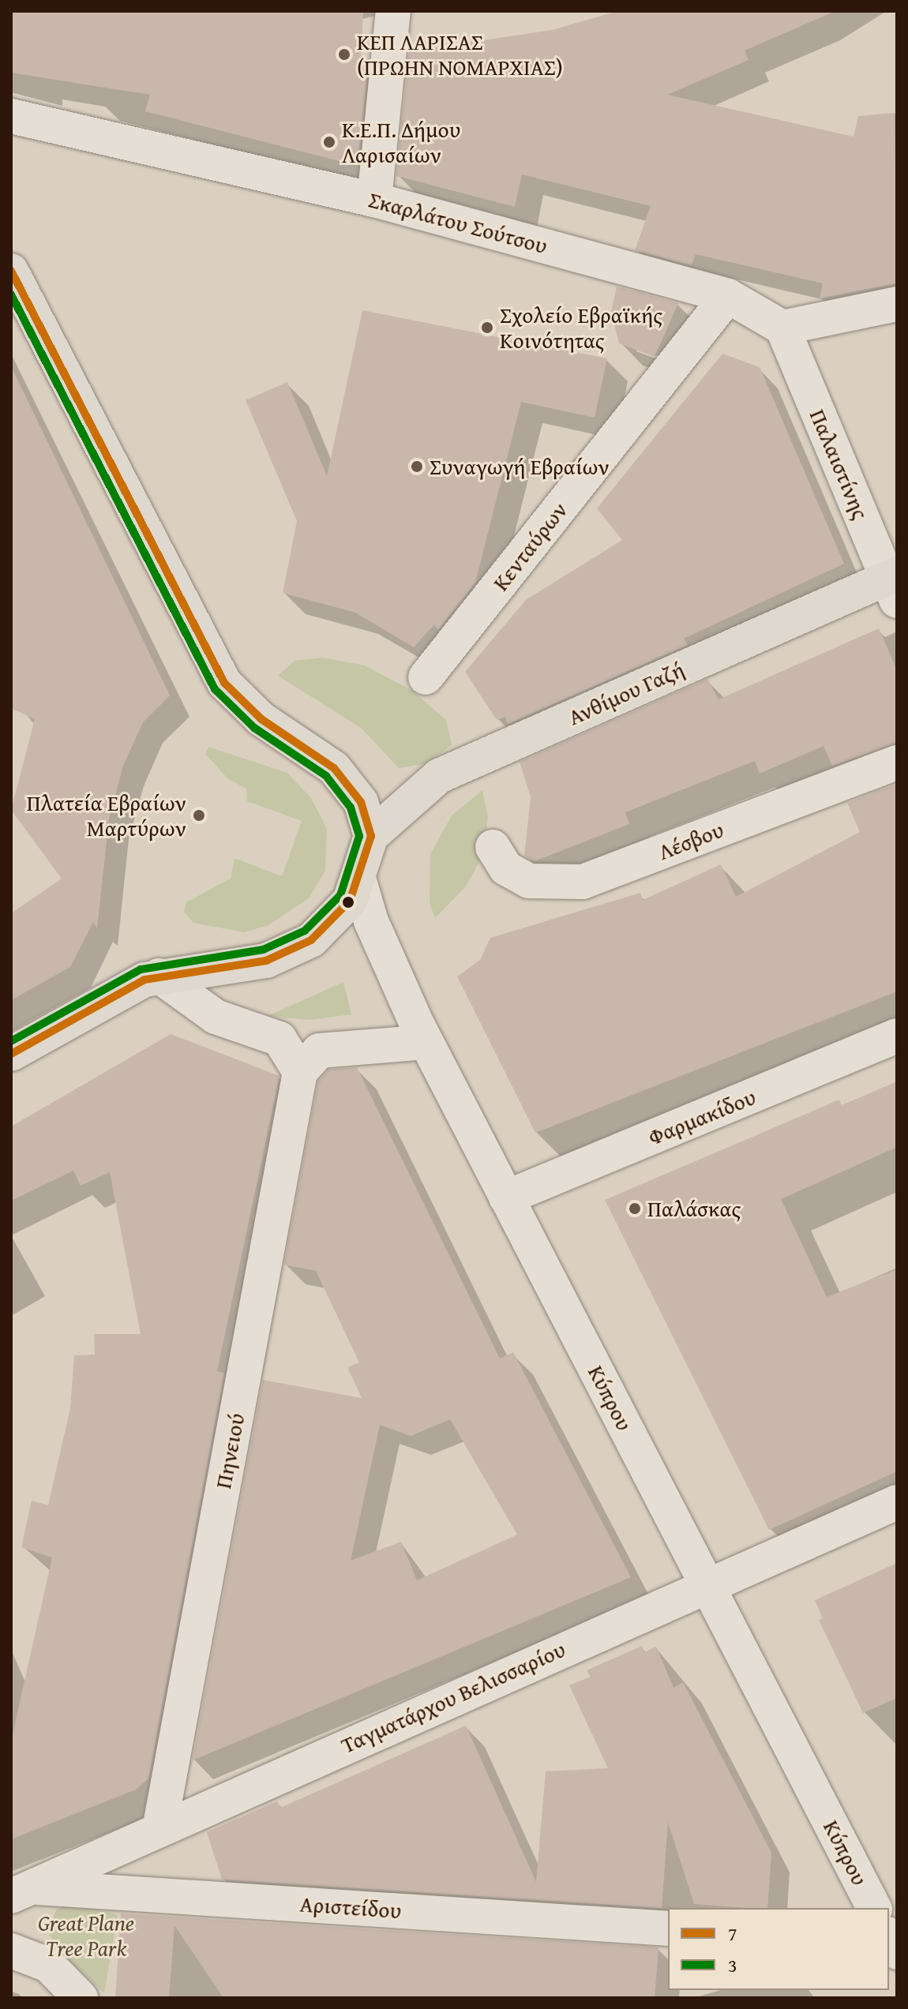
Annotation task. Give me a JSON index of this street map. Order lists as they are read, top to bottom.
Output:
{
  "streets": {
    "main road": ["Ανθίμου Γαζή"],
    "street": [
      "Σκαρλάτου Σούτσου",
      "Παλαιστίνης",
      "Κενταύρων",
      "Λέσβου",
      "Φαρμακίδου",
      "Κύπρου",
      "Πηνειού",
      "Ταγματάρχου Βελισσαρίου",
      "Αριστείδου"
    ]
  },
  "crossings": [
    ["Σκαρλάτου Σούτσου", "Παλαιστίνης"],
    ["Σκαρλάτου Σούτσου", "Κενταύρων"],
    ["Παλαιστίνης", "Ανθίμου Γαζή"],
    ["Φαρμακίδου", "Κύπρου"],
    ["Κύπρου", "Ταγματάρχου Βελισσαρίου"],
    ["Πηνειού", "Ταγματάρχου Βελισσαρίου"],
    ["Ταγματάρχου Βελισσαρίου", "Αριστείδου"]
  ],
  "parks": ["Great Plane Tree Park"],
  "places": [
    "ΚΕΠ ΛΑΡΙΣΑΣ (ΠΡΩΗΝ ΝΟΜΑΡΧΙΑΣ)",
    "Κ.Ε.Π. Δήμου Λαρισαίων",
    "Σχολείο Εβραϊκής Κοινότητας",
    "Συναγωγή Εβραίων",
    "Πλατεία Εβραίων Μαρτύρων",
    "Παλάσκας"
  ],
  "lines": ["transit line 7", "transit line 3"],
  "legend": ["7", "3"]
}
